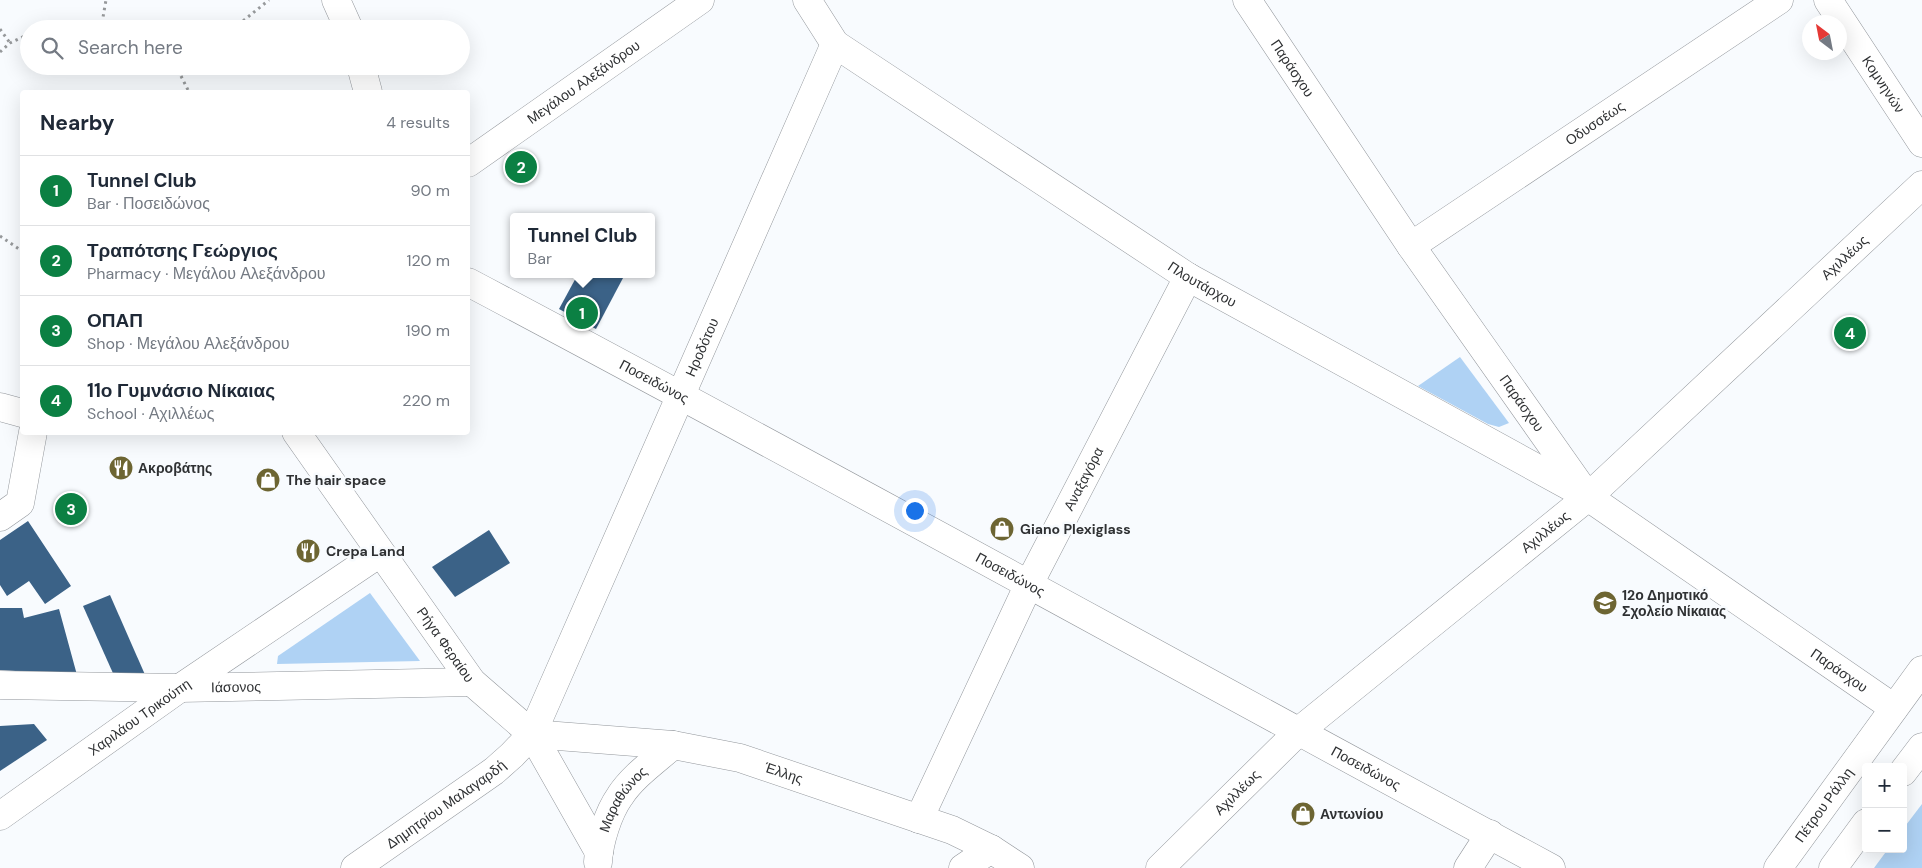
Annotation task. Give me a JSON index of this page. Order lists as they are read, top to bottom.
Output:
{
  "streets": {
    "street": [
      "Παράσχου",
      "Μεγάλου Αλεξάνδρου",
      "Κομνηνών",
      "Οδυσσέως",
      "Αχιλλέως",
      "Πλουτάρχου",
      "Ηροδότου",
      "Ποσειδώνος",
      "Αναξαγόρα",
      "Ρήγα Φεραίου",
      "Ιάσονος",
      "Χαριλάου Τρικούπη",
      "Έλλης",
      "Μαραθώνος",
      "Δημητρίου Μαλαγαρδή",
      "Πέτρου Ράλλη"
    ]
  },
  "crossings": [
    ["Παράσχου", "Οδυσσέως"],
    ["Παράσχου", "Αχιλλέως"],
    ["Παράσχου", "Πλουτάρχου"],
    ["Παράσχου", "Πέτρου Ράλλη"],
    ["Αχιλλέως", "Πλουτάρχου"],
    ["Αχιλλέως", "Ποσειδώνος"],
    ["Πλουτάρχου", "Ηροδότου"],
    ["Πλουτάρχου", "Αναξαγόρα"],
    ["Ηροδότου", "Ποσειδώνος"],
    ["Ηροδότου", "Ρήγα Φεραίου"],
    ["Ηροδότου", "Έλλης"],
    ["Ηροδότου", "Δημητρίου Μαλαγαρδή"],
    ["Ποσειδώνος", "Αναξαγόρα"],
    ["Αναξαγόρα", "Έλλης"],
    ["Ρήγα Φεραίου", "Ιάσονος"],
    ["Ρήγα Φεραίου", "Χαριλάου Τρικούπη"],
    ["Ρήγα Φεραίου", "Έλλης"],
    ["Ρήγα Φεραίου", "Μαραθώνος"],
    ["Ρήγα Φεραίου", "Δημητρίου Μαλαγαρδή"],
    ["Ιάσονος", "Χαριλάου Τρικούπη"],
    ["Έλλης", "Μαραθώνος"],
    ["Έλλης", "Δημητρίου Μαλαγαρδή"]
  ],
  "places": {
    "restaurant": ["Ακροβάτης", "Crepa Land"],
    "shop": ["The hair space", "Giano Plexiglass", "Αντωνίου"],
    "school or university": ["12ο Δημοτικό Σχολείο Νίκαιας"]
  },
  "north": "top left",
  "page": {
    "search": "Search here",
    "heading": ["Nearby", "4 results"],
    "pins": [
      "2",
      "1",
      "4",
      "3"
    ],
    "list": [
      {
        "mark": "1",
        "name": "Tunnel Club",
        "note": "Bar · Ποσειδώνος",
        "value": "90 m"
      },
      {
        "mark": "2",
        "name": "Τραπότσης Γεώργιος",
        "note": "Pharmacy · Μεγάλου Αλεξάνδρου",
        "value": "120 m"
      },
      {
        "mark": "3",
        "name": "ΟΠΑΠ",
        "note": "Shop · Μεγάλου Αλεξάνδρου",
        "value": "190 m"
      },
      {
        "mark": "4",
        "name": "11ο Γυμνάσιο Νίκαιας",
        "note": "School · Αχιλλέως",
        "value": "220 m"
      }
    ],
    "popup": ["Tunnel Club", "Bar"],
    "map_buttons": ["+", "−"]
  }
}
